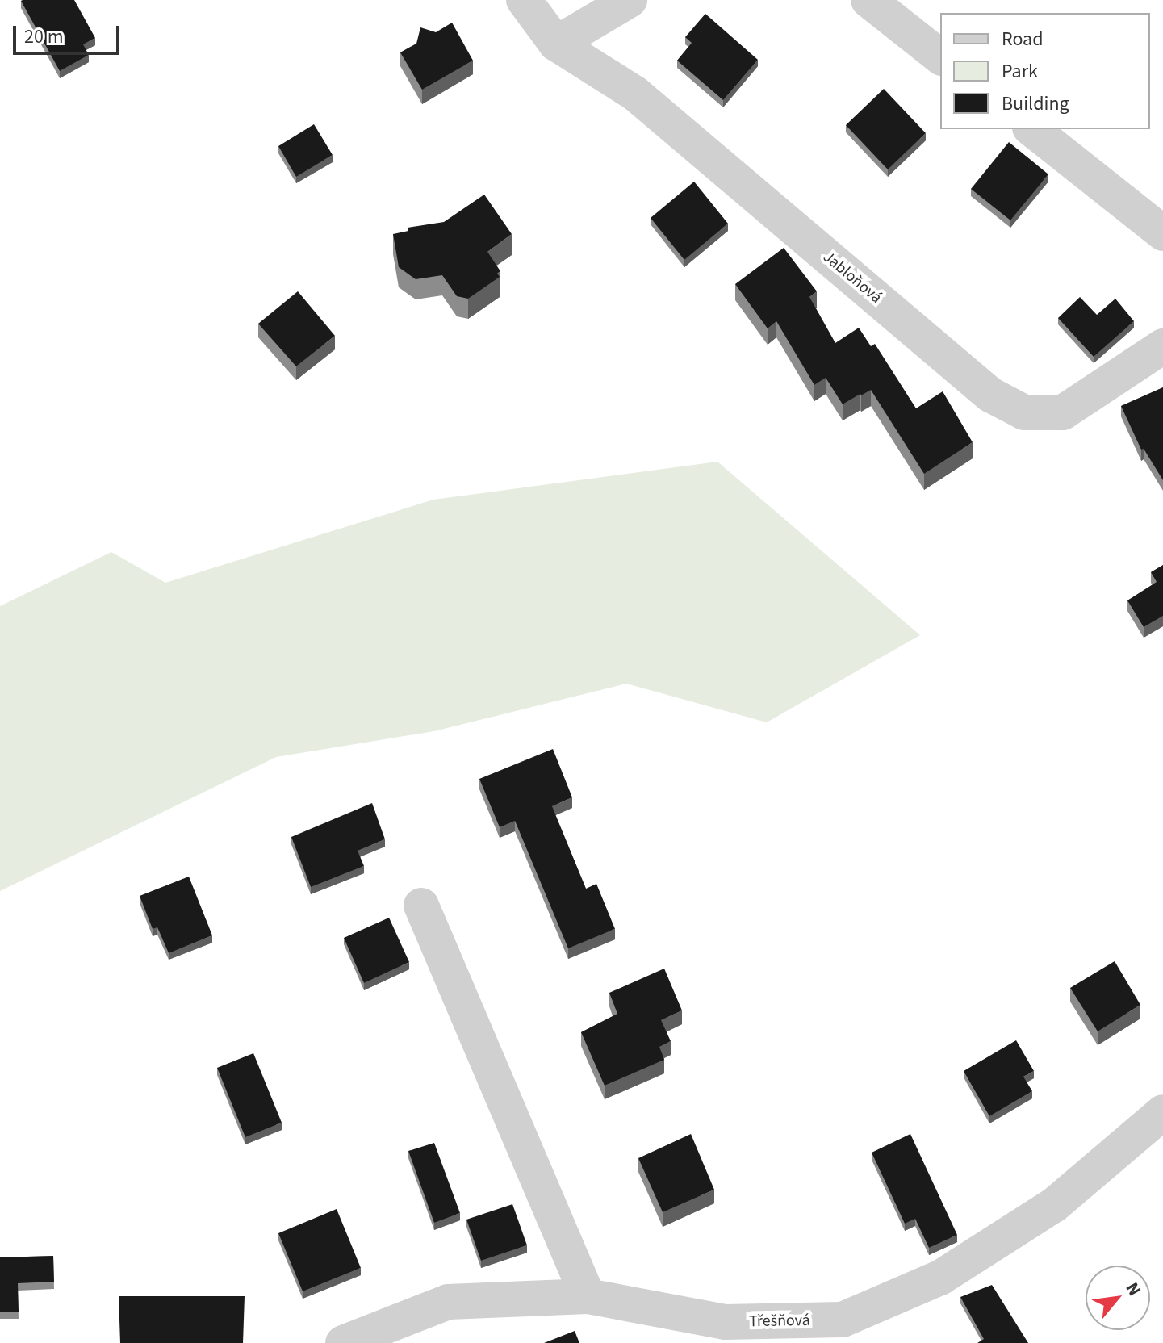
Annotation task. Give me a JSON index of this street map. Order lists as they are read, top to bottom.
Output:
{
  "streets": {
    "street": ["Jabloňová", "Třešňová"]
  },
  "legend": ["Road", "Park", "Building"],
  "scale_bar": "20 m",
  "north": "top right"
}
